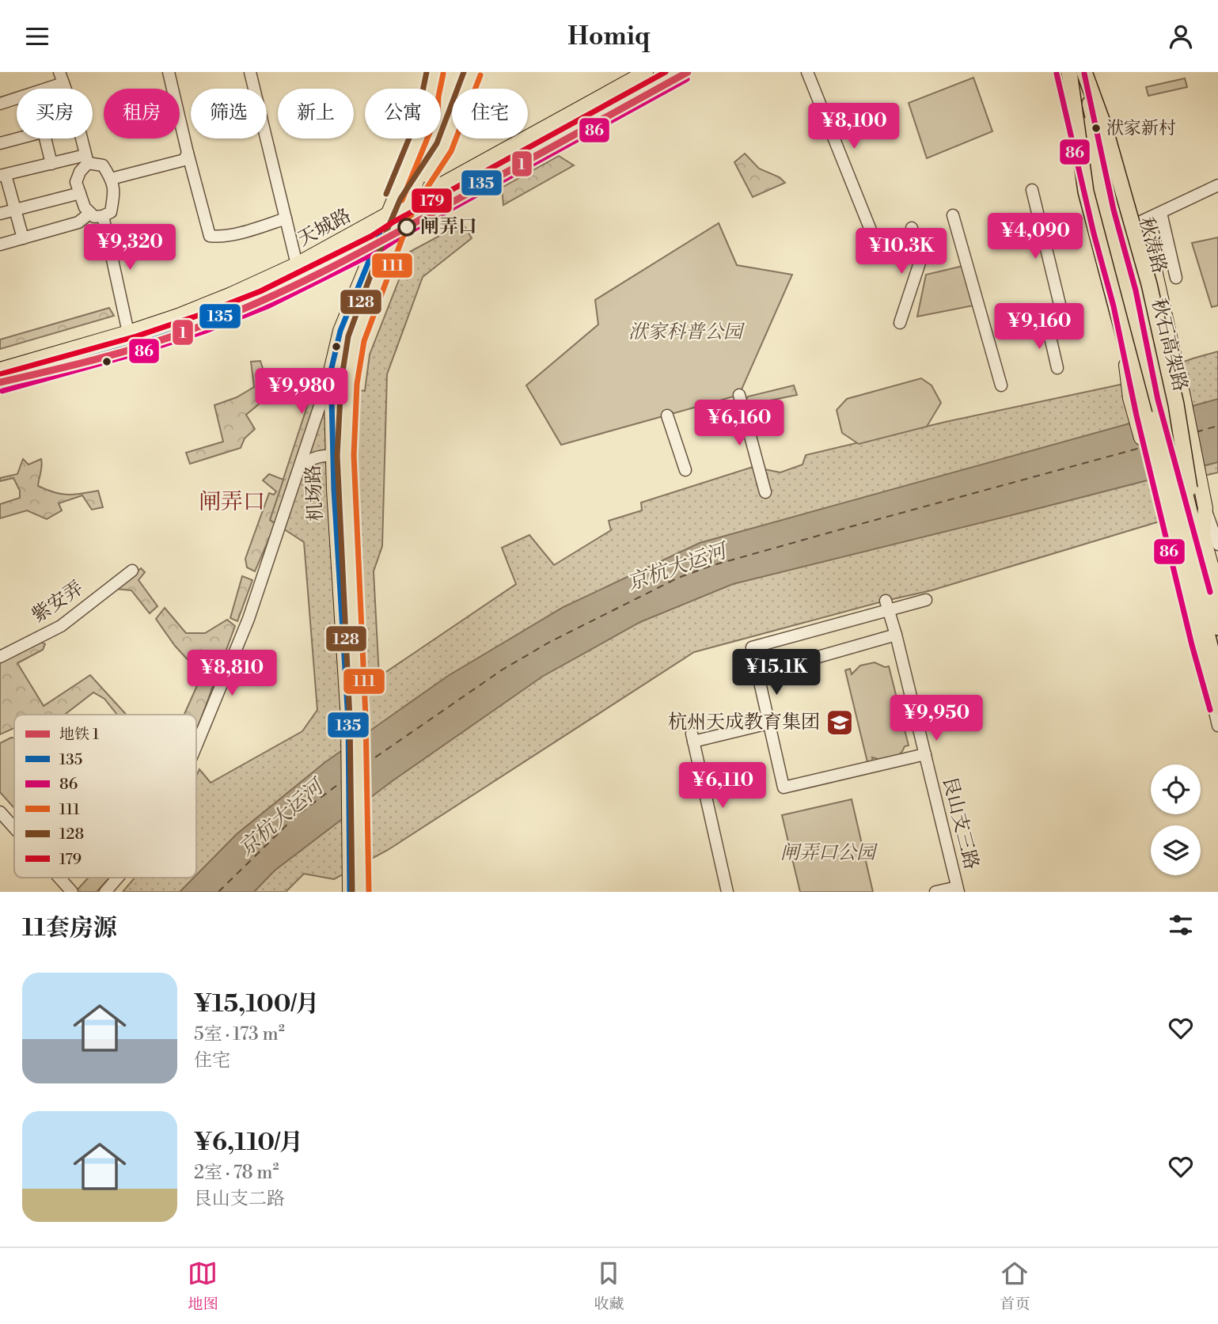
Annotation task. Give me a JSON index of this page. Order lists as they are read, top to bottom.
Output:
{
  "streets": {
    "highway": ["秋石高架路"],
    "main road": ["天城路", "秋涛路", "机场路"],
    "street": ["紫安弄", "艮山支三路"]
  },
  "crossings": [
    ["天城路", "机场路"]
  ],
  "districts": ["闸弄口"],
  "water": ["京杭大运河"],
  "parks": ["洑家科普公园", "闸弄口公园"],
  "places": {
    "other": ["洑家新村", "闸弄口"],
    "school or university": ["杭州天成教育集团"]
  },
  "lines": [
    "metro line 1",
    "transit line 135",
    "transit line 128",
    "transit line 179",
    "transit line 86",
    "transit line 111"
  ],
  "legend": [
    "地铁 1",
    "135",
    "86",
    "111",
    "128",
    "179"
  ],
  "page": {
    "header": "Homiq",
    "chip": [
      "买房",
      "租房",
      "筛选",
      "新上",
      "公寓",
      "住宅"
    ],
    "price": [
      "¥8,100",
      "¥4,090",
      "¥9,320",
      "¥10.3K",
      "¥9,160",
      "¥9,980",
      "¥6,160",
      "¥15.1K",
      "¥8,810",
      "¥9,950",
      "¥6,110"
    ],
    "heading": "11套房源",
    "list": [
      {
        "name": "¥15,100/月",
        "note": "5室 · 173 m² · 住宅"
      },
      {
        "name": "¥6,110/月",
        "note": "2室 · 78 m² · 艮山支二路"
      }
    ],
    "tabs": ["地图", "收藏", "首页"]
  }
}
